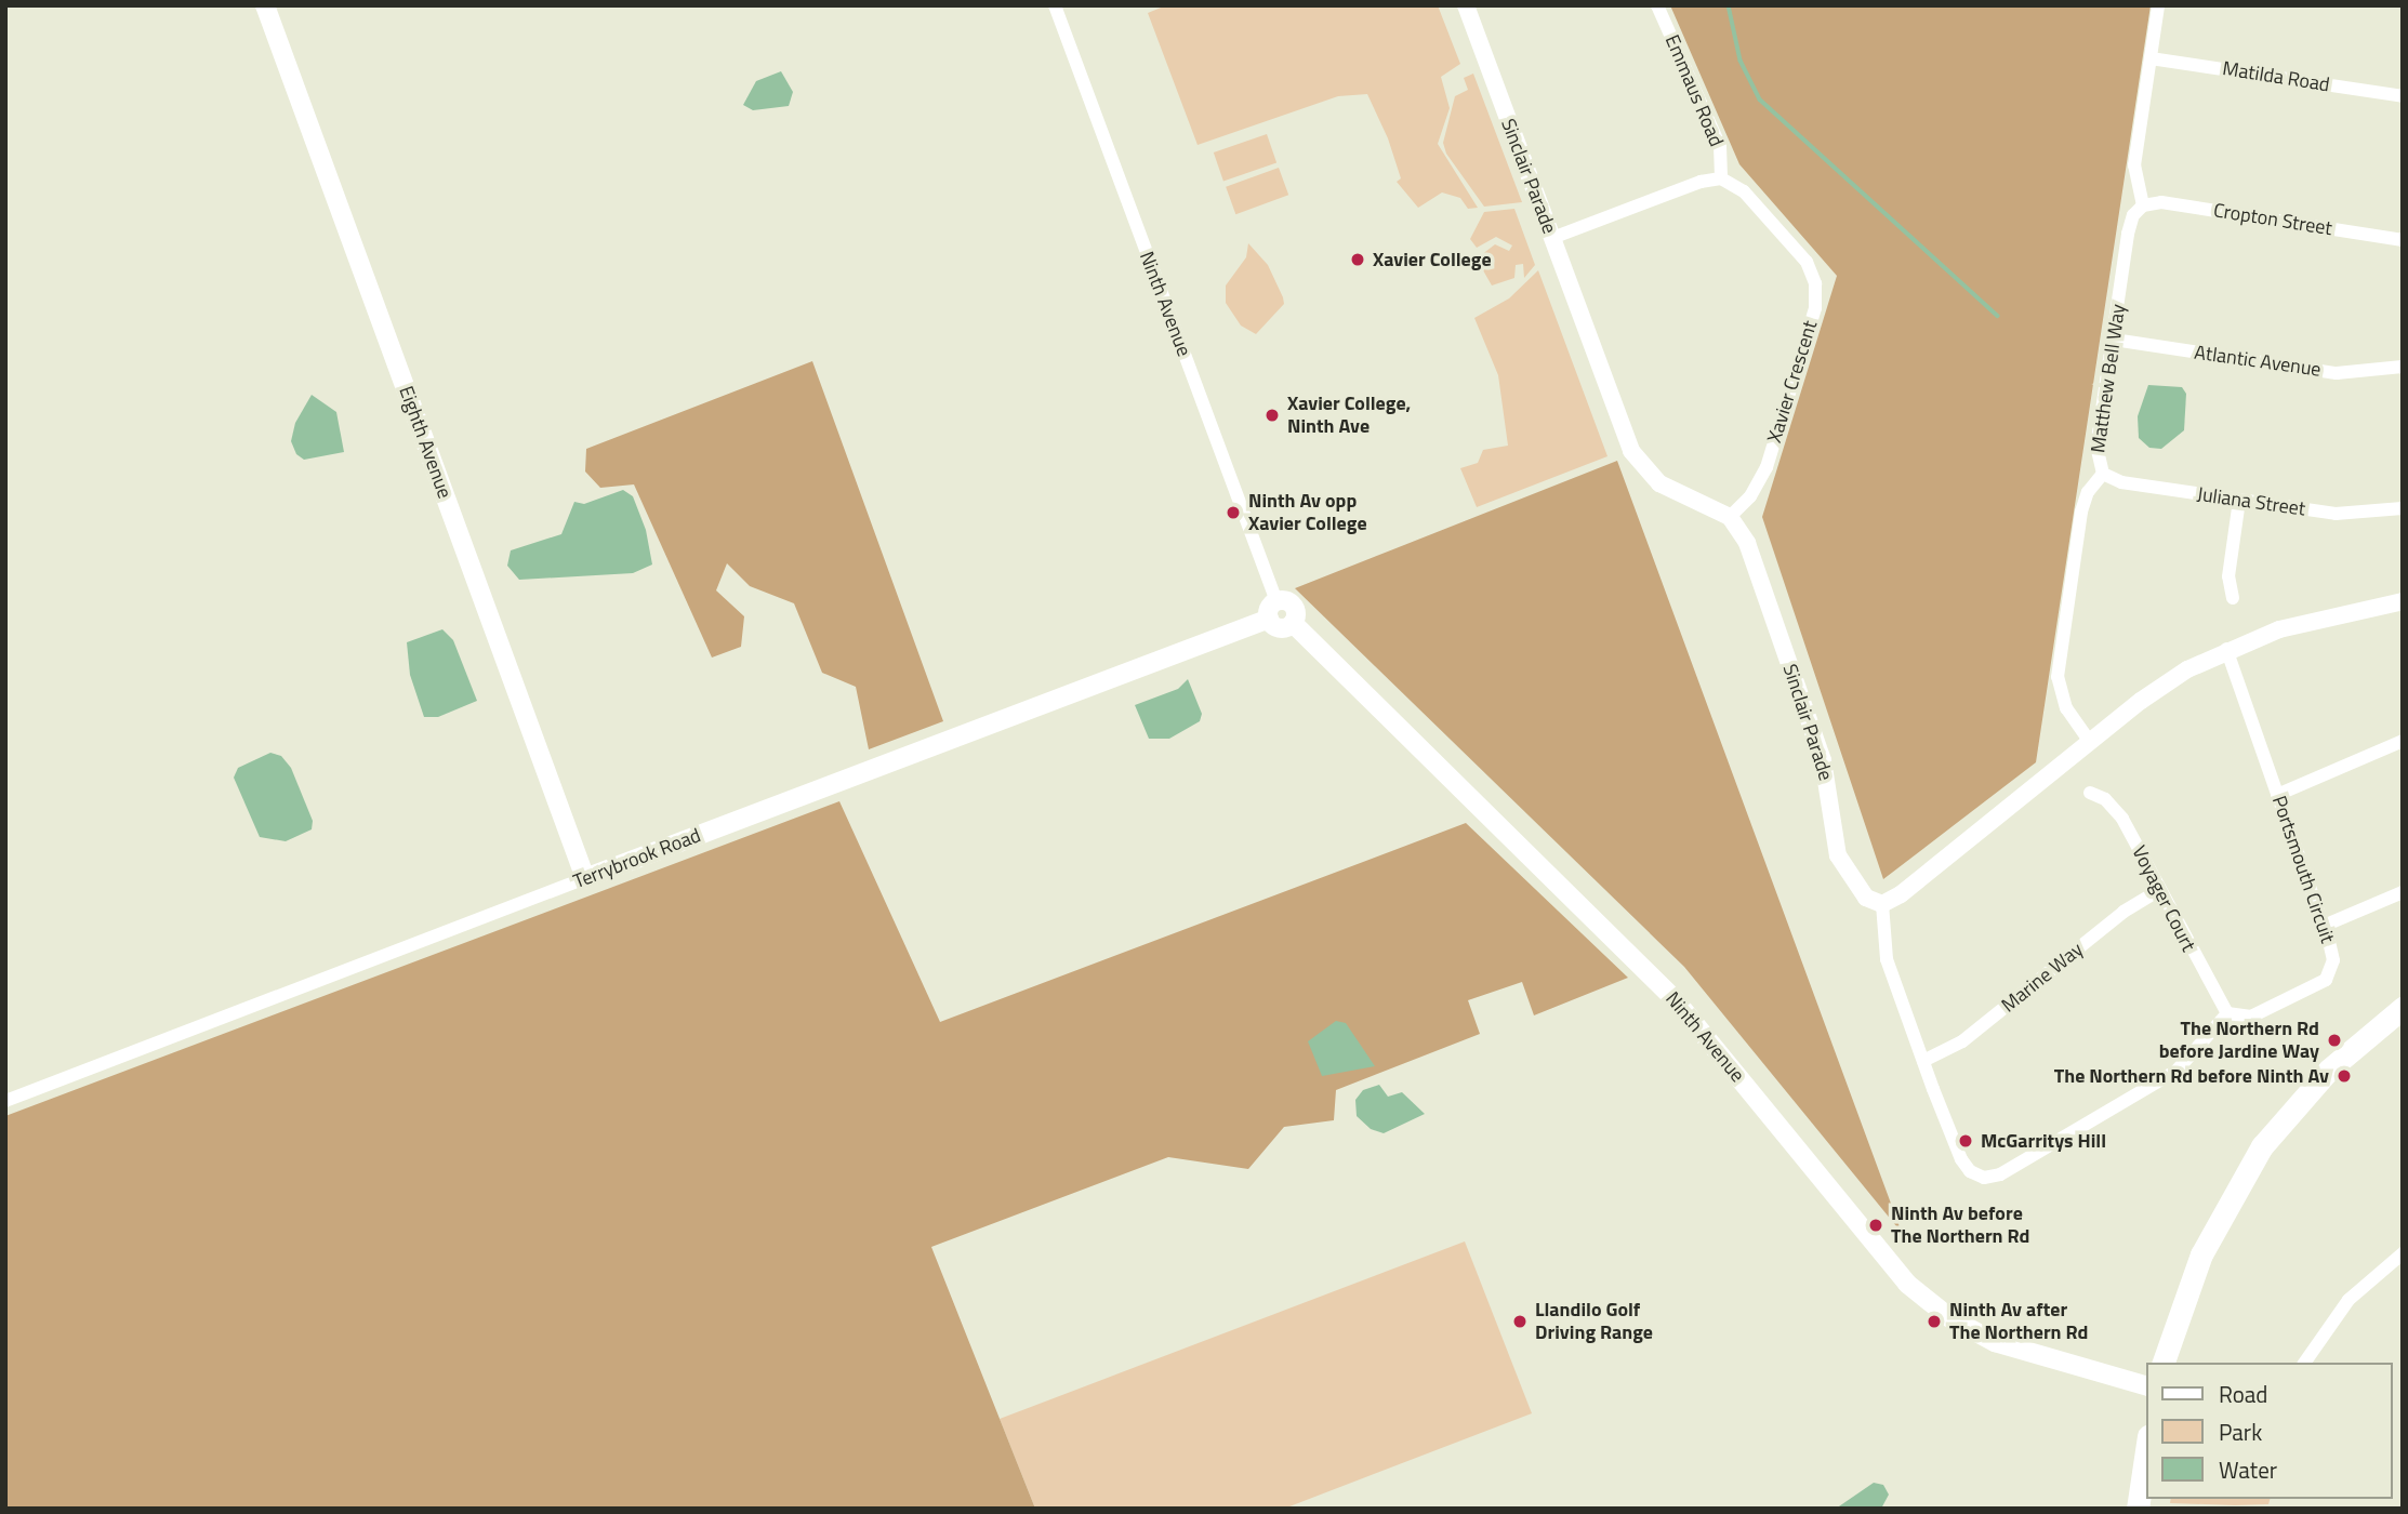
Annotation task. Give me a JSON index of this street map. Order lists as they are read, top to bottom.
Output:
{
  "streets": {
    "main road": ["Ninth Avenue", "Eighth Avenue", "Terrybrook Road"],
    "street": [
      "Matilda Road",
      "Emmaus Road",
      "Sinclair Parade",
      "Cropton Street",
      "Atlantic Avenue",
      "Matthew Bell Way",
      "Xavier Crescent",
      "Juliana Street",
      "Portsmouth Circuit",
      "Voyager Court",
      "Marine Way"
    ]
  },
  "crossings": [
    ["Emmaus Road", "Xavier Crescent"],
    ["Sinclair Parade", "Xavier Crescent"],
    ["Cropton Street", "Matthew Bell Way"],
    ["Ninth Avenue", "Terrybrook Road"],
    ["Atlantic Avenue", "Matthew Bell Way"],
    ["Matthew Bell Way", "Juliana Street"],
    ["Eighth Avenue", "Terrybrook Road"],
    ["Portsmouth Circuit", "Voyager Court"],
    ["Voyager Court", "Marine Way"]
  ],
  "places": [
    "Xavier College",
    "Xavier College, Ninth Ave",
    "Ninth Av opp Xavier College",
    "The Northern Rd before Jardine Way",
    "The Northern Rd before Ninth Av",
    "McGarritys Hill",
    "Ninth Av before The Northern Rd",
    "Llandilo Golf Driving Range",
    "Ninth Av after The Northern Rd"
  ],
  "legend": ["Road", "Park", "Water"]
}
